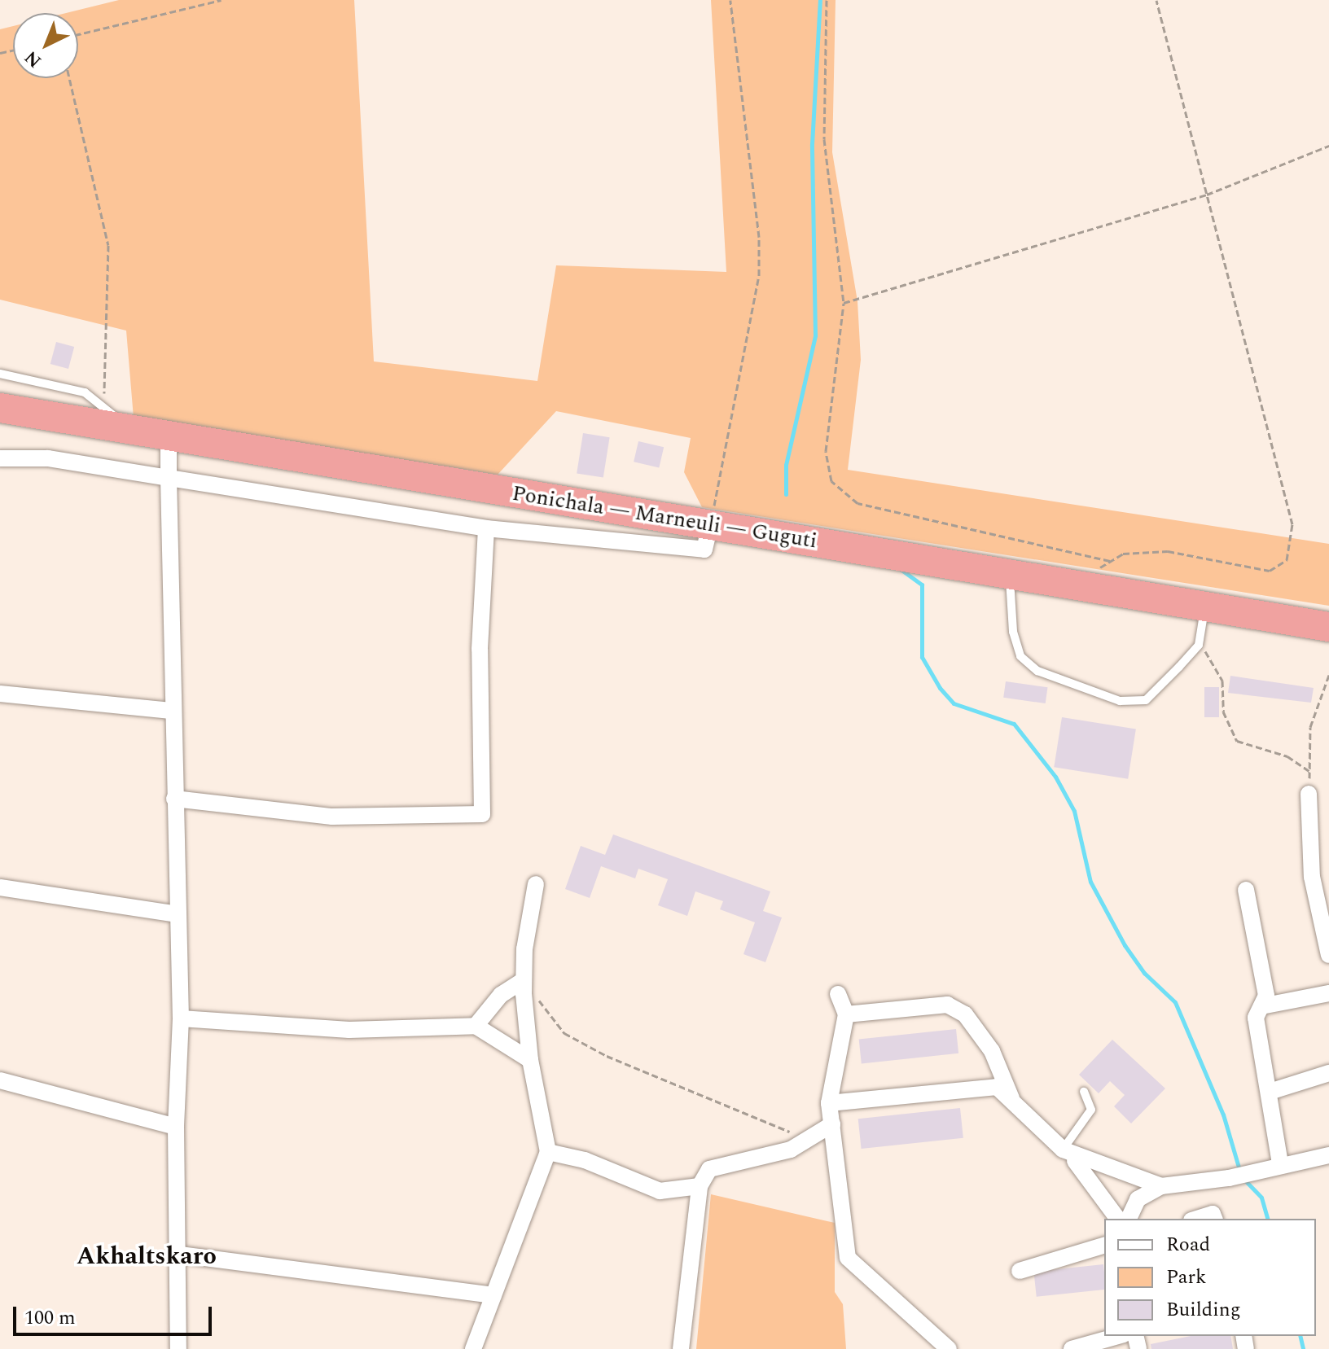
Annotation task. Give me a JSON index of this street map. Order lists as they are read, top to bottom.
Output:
{
  "streets": {
    "highway": ["Ponichala — Marneuli — Guguti"]
  },
  "districts": ["Akhaltskaro"],
  "legend": ["Road", "Park", "Building"],
  "scale_bar": "100 m",
  "north": "bottom left"
}
